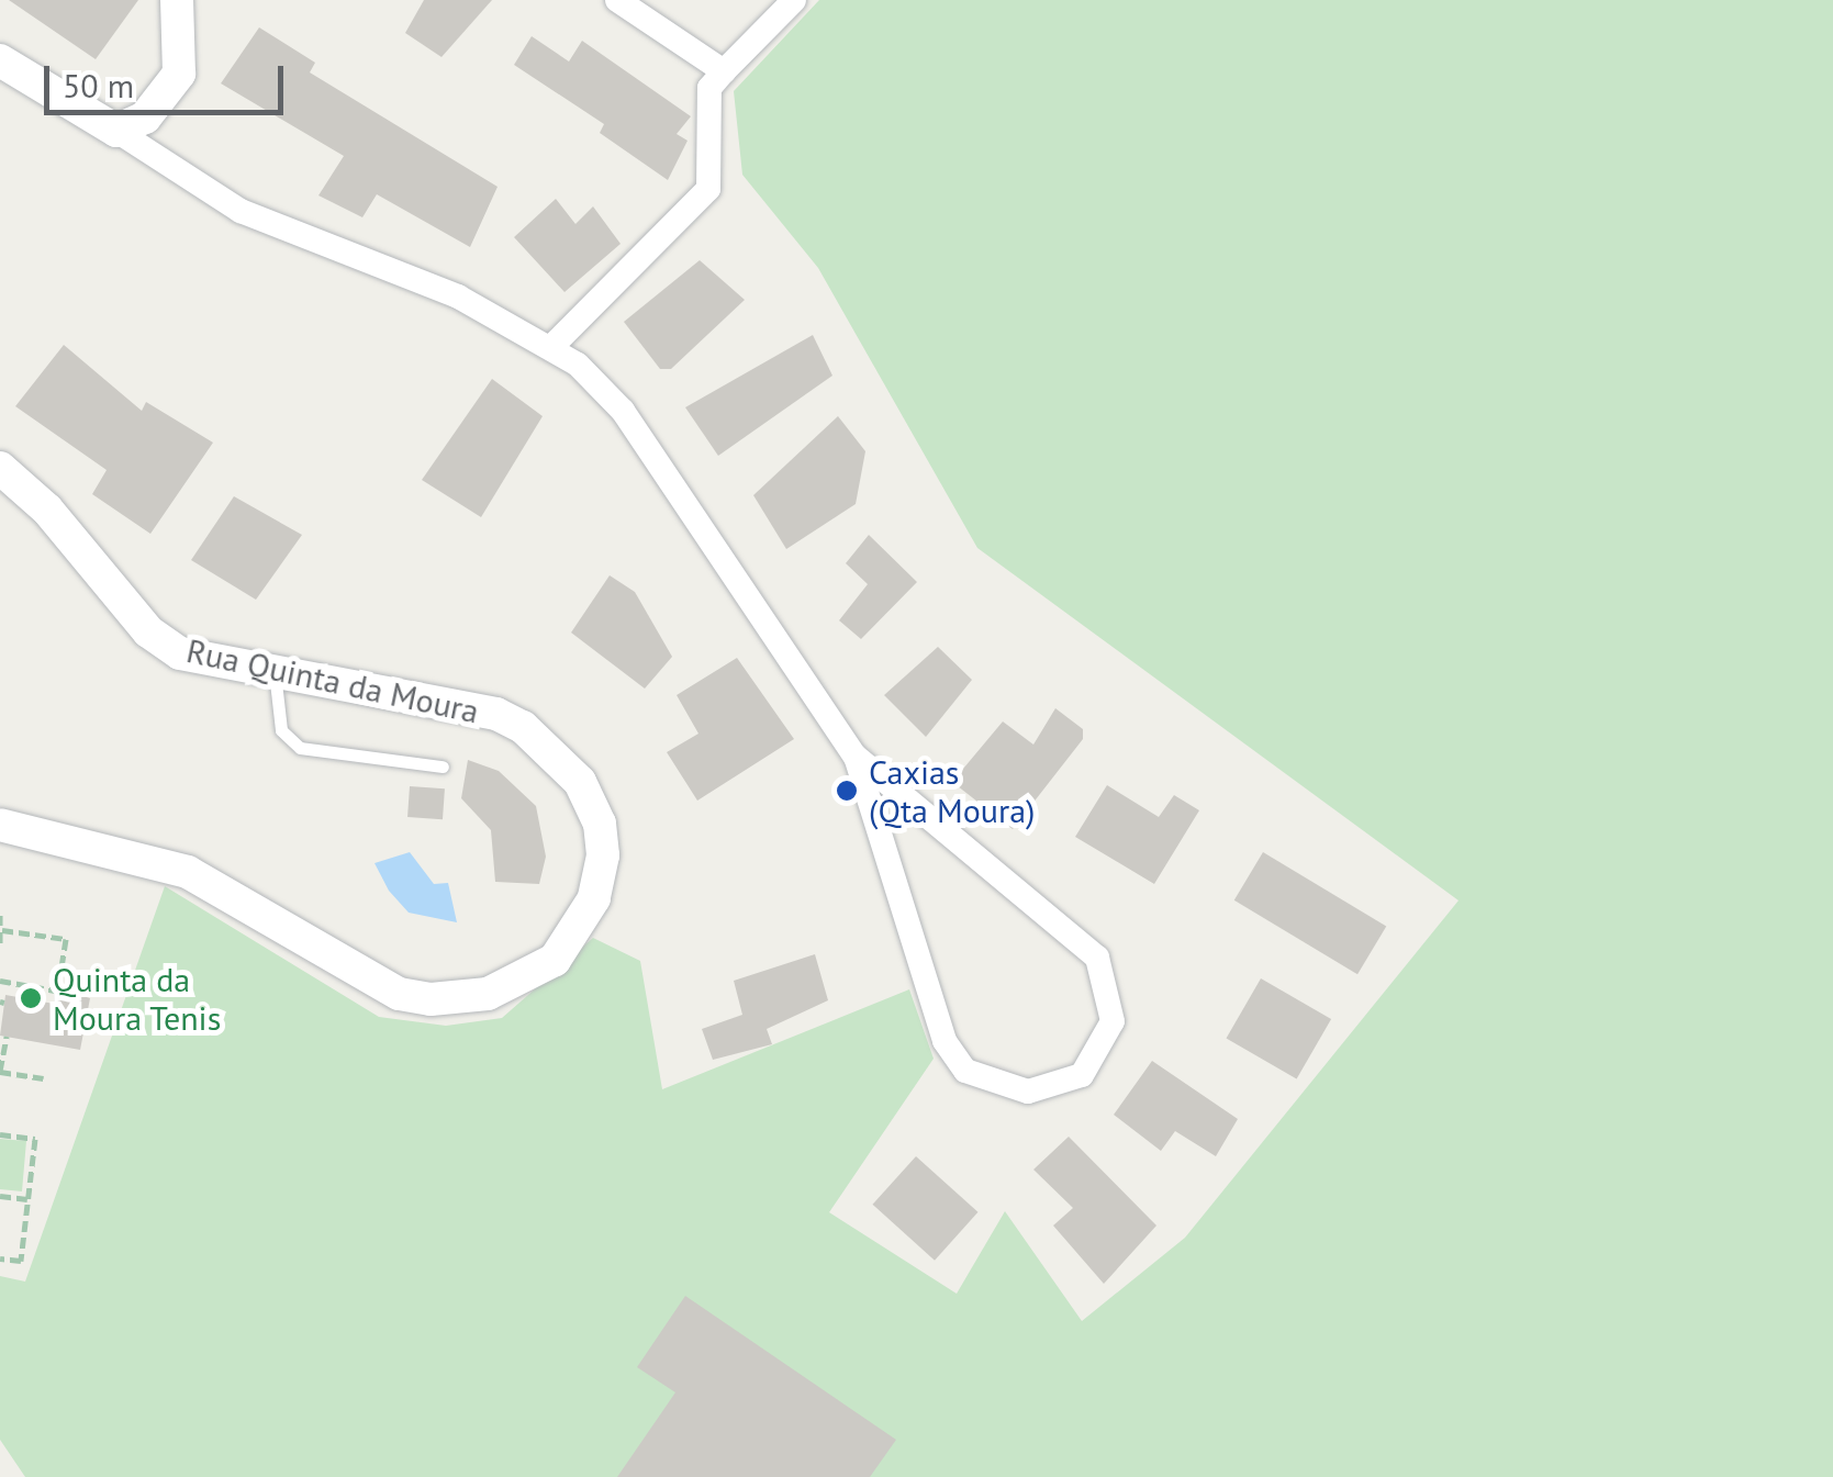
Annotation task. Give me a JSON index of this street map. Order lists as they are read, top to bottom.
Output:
{
  "streets": {
    "street": ["Rua Quinta da Moura"]
  },
  "places": ["Caxias (Qta Moura)", "Quinta da Moura Tenis"],
  "scale_bar": "50 m"
}
